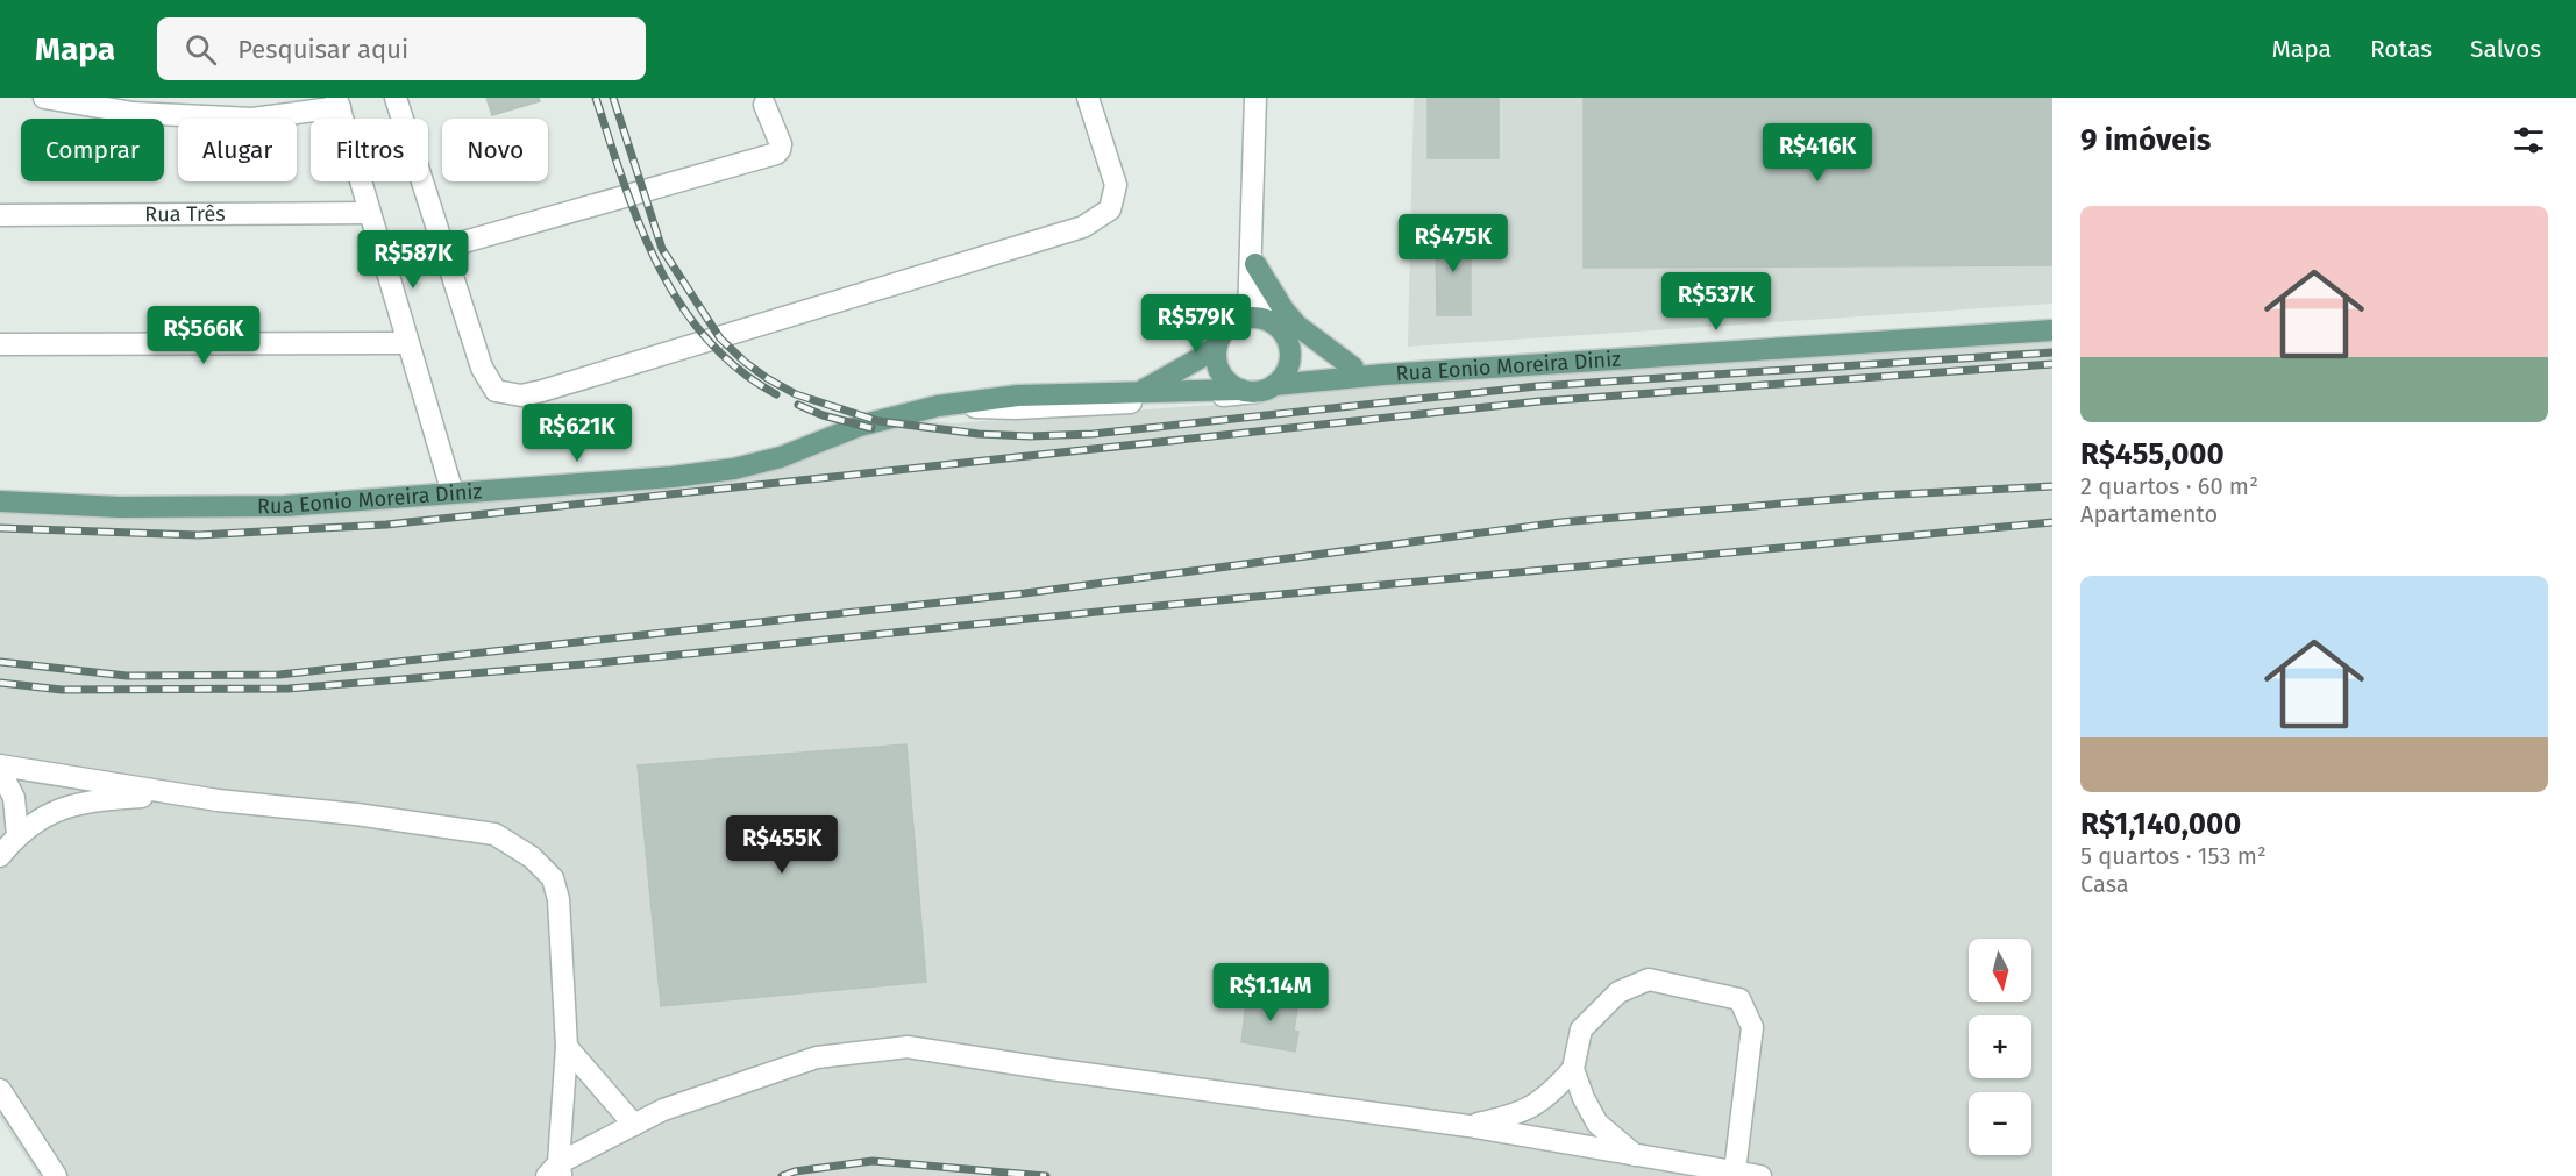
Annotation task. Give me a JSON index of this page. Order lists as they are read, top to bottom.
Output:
{
  "streets": {
    "main road": ["Rua Eonio Moreira Diniz"],
    "street": ["Rua Três"]
  },
  "north": "bottom",
  "page": {
    "header": "Mapa",
    "search": "Pesquisar aqui",
    "nav": ["Mapa", "Rotas", "Salvos"],
    "heading": "9 imóveis",
    "chip": [
      "Comprar",
      "Alugar",
      "Filtros",
      "Novo"
    ],
    "price": [
      "R$416K",
      "R$475K",
      "R$587K",
      "R$537K",
      "R$579K",
      "R$566K",
      "R$621K",
      "R$455K",
      "R$1.14M"
    ],
    "list": [
      {
        "name": "R$455,000",
        "note": "2 quartos · 60 m² · Apartamento"
      },
      {
        "name": "R$1,140,000",
        "note": "5 quartos · 153 m² · Casa"
      }
    ],
    "map_buttons": ["+", "−"]
  }
}
